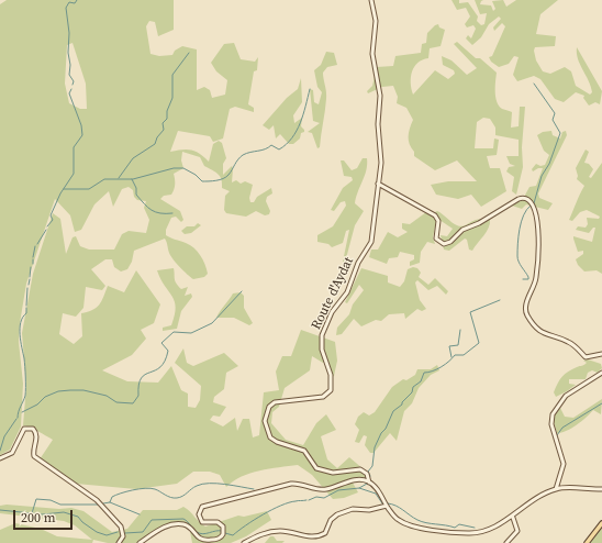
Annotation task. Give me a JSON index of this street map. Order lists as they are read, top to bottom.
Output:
{
  "streets": {
    "main road": ["Route d'Aydat"]
  },
  "scale_bar": "200 m"
}
